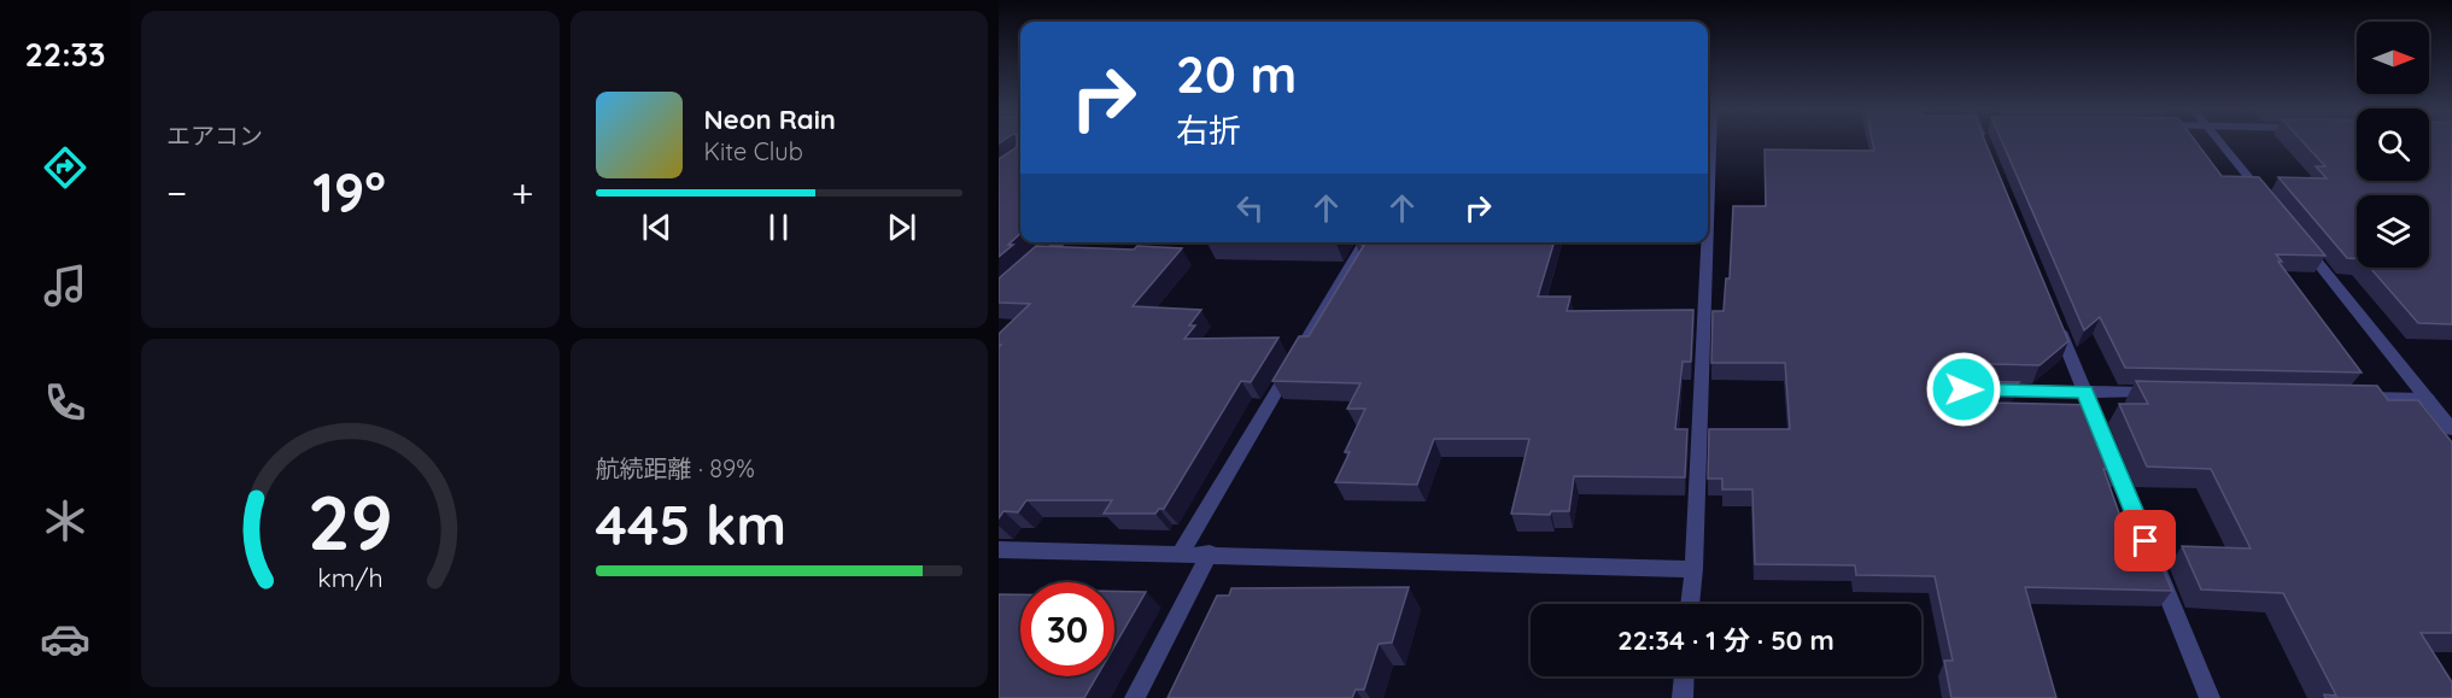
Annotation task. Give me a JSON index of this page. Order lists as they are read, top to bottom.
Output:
{
  "north": "right",
  "page": {
    "tabs": "22:33",
    "tile": [
      "エアコン",
      ["航続距離 · 89%", "445 km"]
    ],
    "turn": ["20 m", "右折"],
    "song": ["Neon Rain", "Kite Club"],
    "heat": ["−", "19°", "+"],
    "limit": "30",
    "trip": "22:34 · 1 分 · 50 m",
    "gauge": ["29", "km/h"]
  }
}
